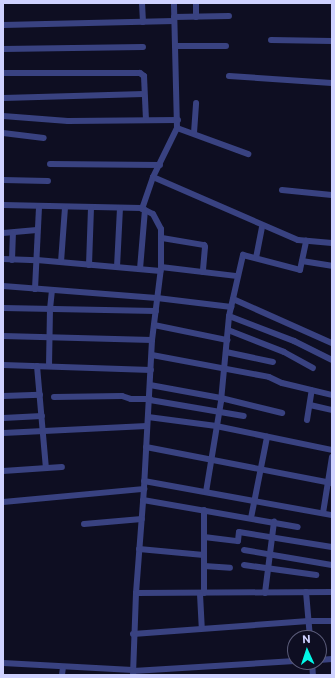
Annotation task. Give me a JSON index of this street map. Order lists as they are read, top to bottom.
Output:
{
  "north": "top"
}
